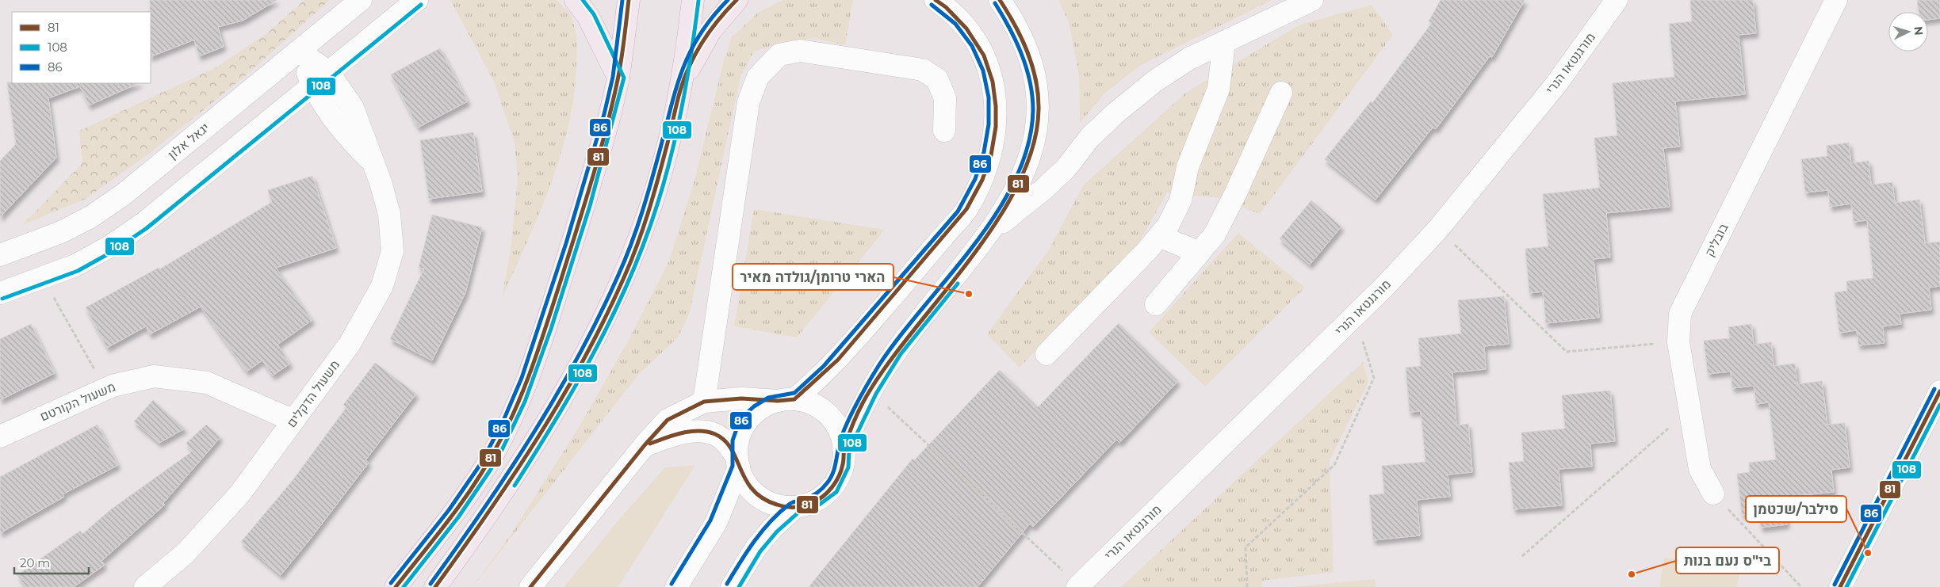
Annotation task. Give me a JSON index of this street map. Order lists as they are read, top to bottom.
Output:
{
  "streets": {
    "street": [
      "מורגנטאו הנרי",
      "יגאל אלון",
      "בובליק",
      "משעול הדקלים",
      "משעול הקורטם"
    ]
  },
  "crossings": [
    ["יגאל אלון", "משעול הדקלים"],
    ["משעול הדקלים", "משעול הקורטם"]
  ],
  "places": ["הארי טרומן/גולדה מאיר", "סילבר/שכטמן", "בי\"ס נעם בנות"],
  "lines": ["transit line 81", "transit line 108", "transit line 86"],
  "legend": ["81", "108", "86"],
  "scale_bar": "20 m",
  "north": "right"
}
